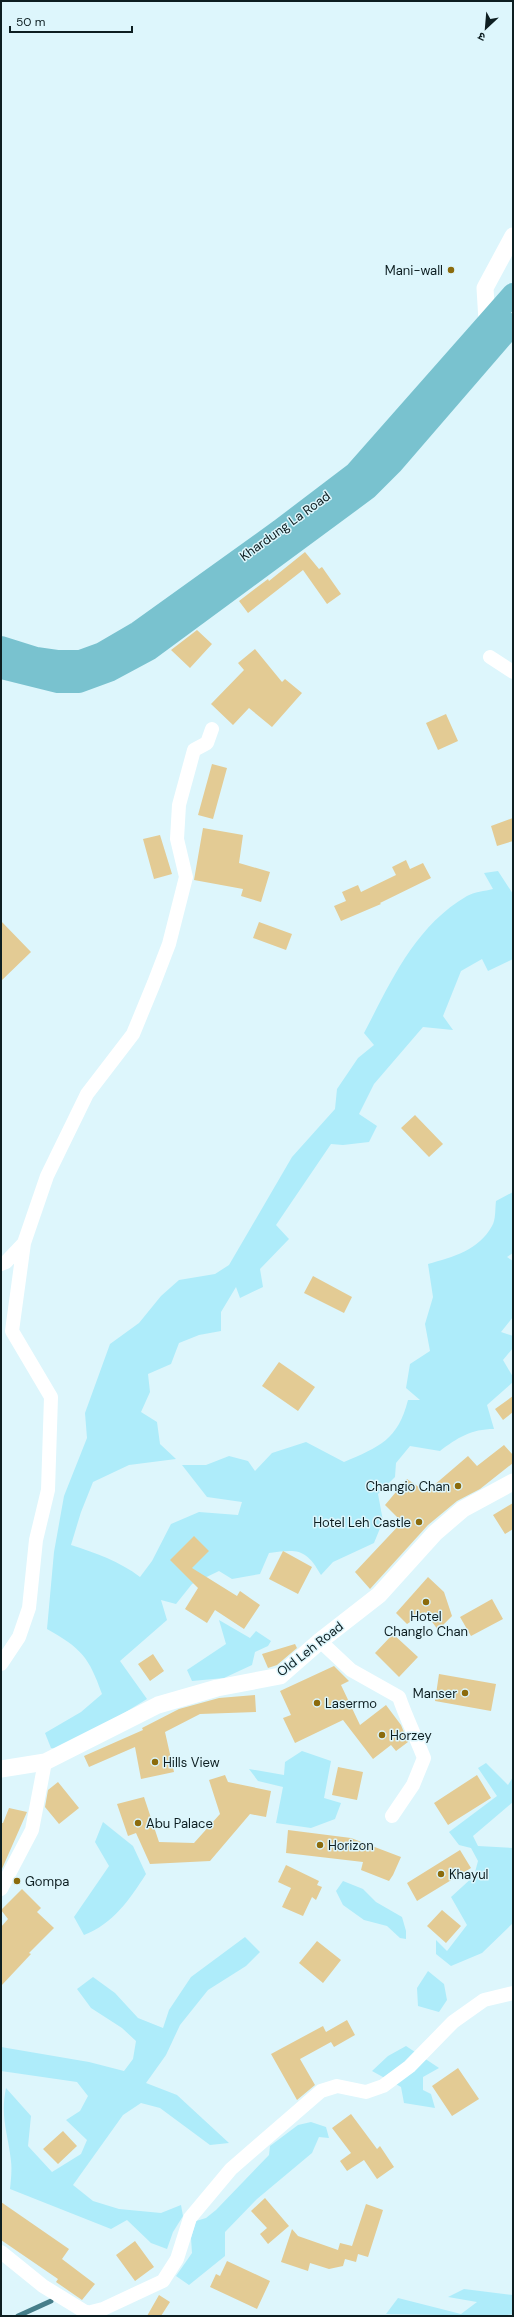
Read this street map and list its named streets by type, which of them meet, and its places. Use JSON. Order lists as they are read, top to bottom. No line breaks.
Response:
{"streets":{"main road":["Khardung La Road"],"street":["Old Leh Road"]},"places":["Mani-wall","Changio Chan","Hotel Leh Castle","Hotel Changlo Chan","Manser","Lasermo","Horzey","Hills View","Abu Palace","Horizon","Khayul","Gompa"],"scale_bar":"50 m","north":"bottom left"}
